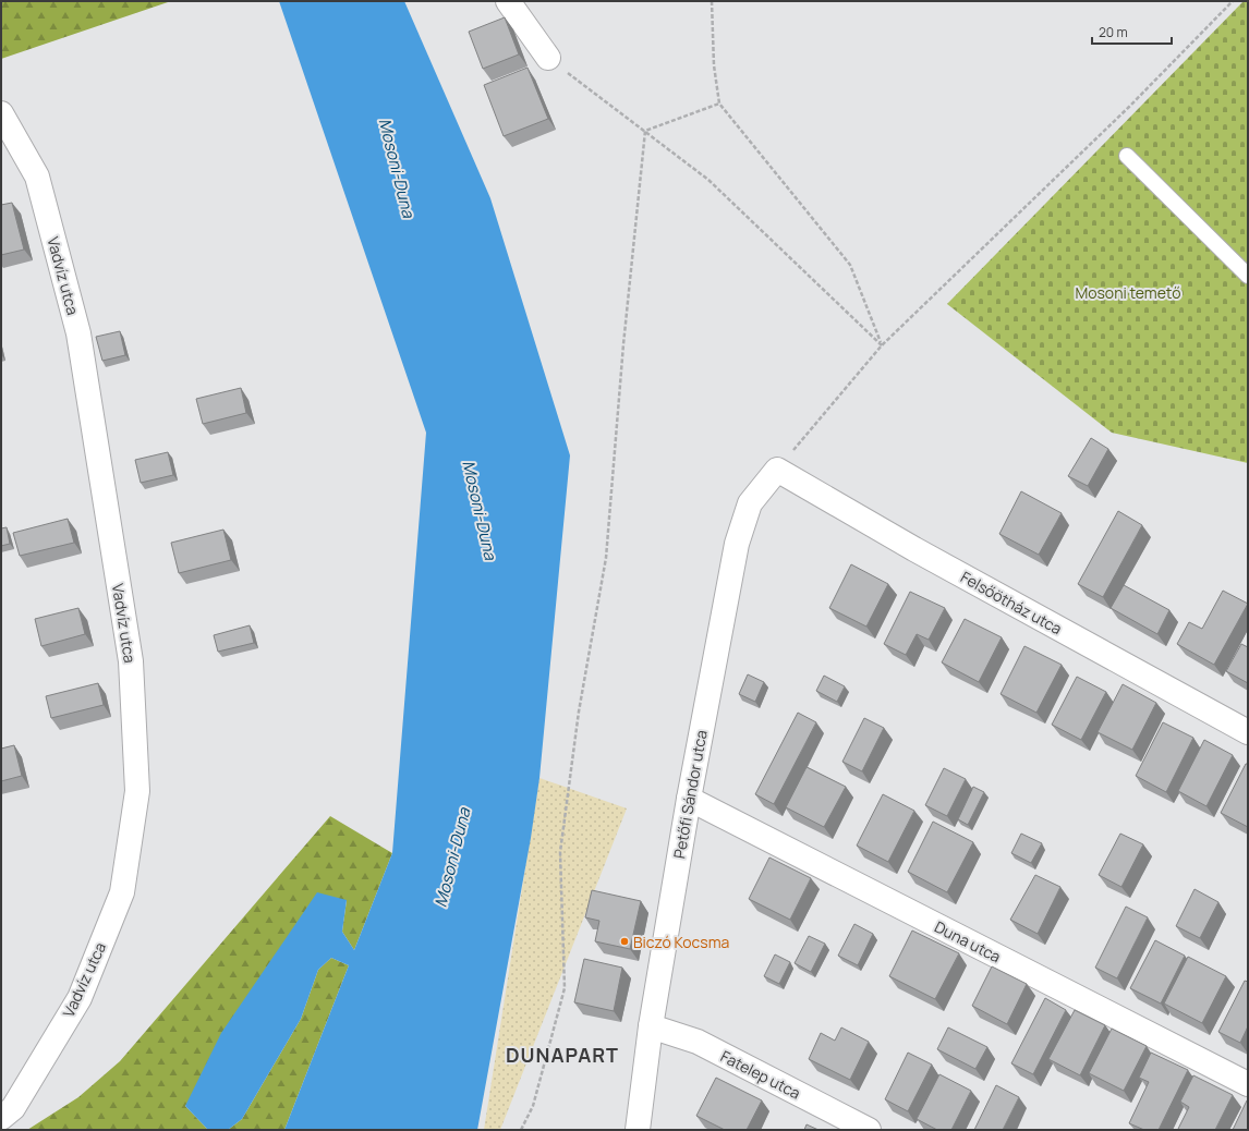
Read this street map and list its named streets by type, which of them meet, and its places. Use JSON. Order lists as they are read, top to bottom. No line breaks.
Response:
{"streets":{"street":["Vadvíz utca","Felsőötház utca","Petőfi Sándor utca","Duna utca","Fatelep utca"]},"crossings":[["Felsőötház utca","Petőfi Sándor utca"],["Petőfi Sándor utca","Duna utca"],["Petőfi Sándor utca","Fatelep utca"]],"districts":["DUNAPART"],"water":["Mosoni-Duna"],"parks":["Mosoni temető"],"places":["Biczó Kocsma"],"scale_bar":"20 m"}
